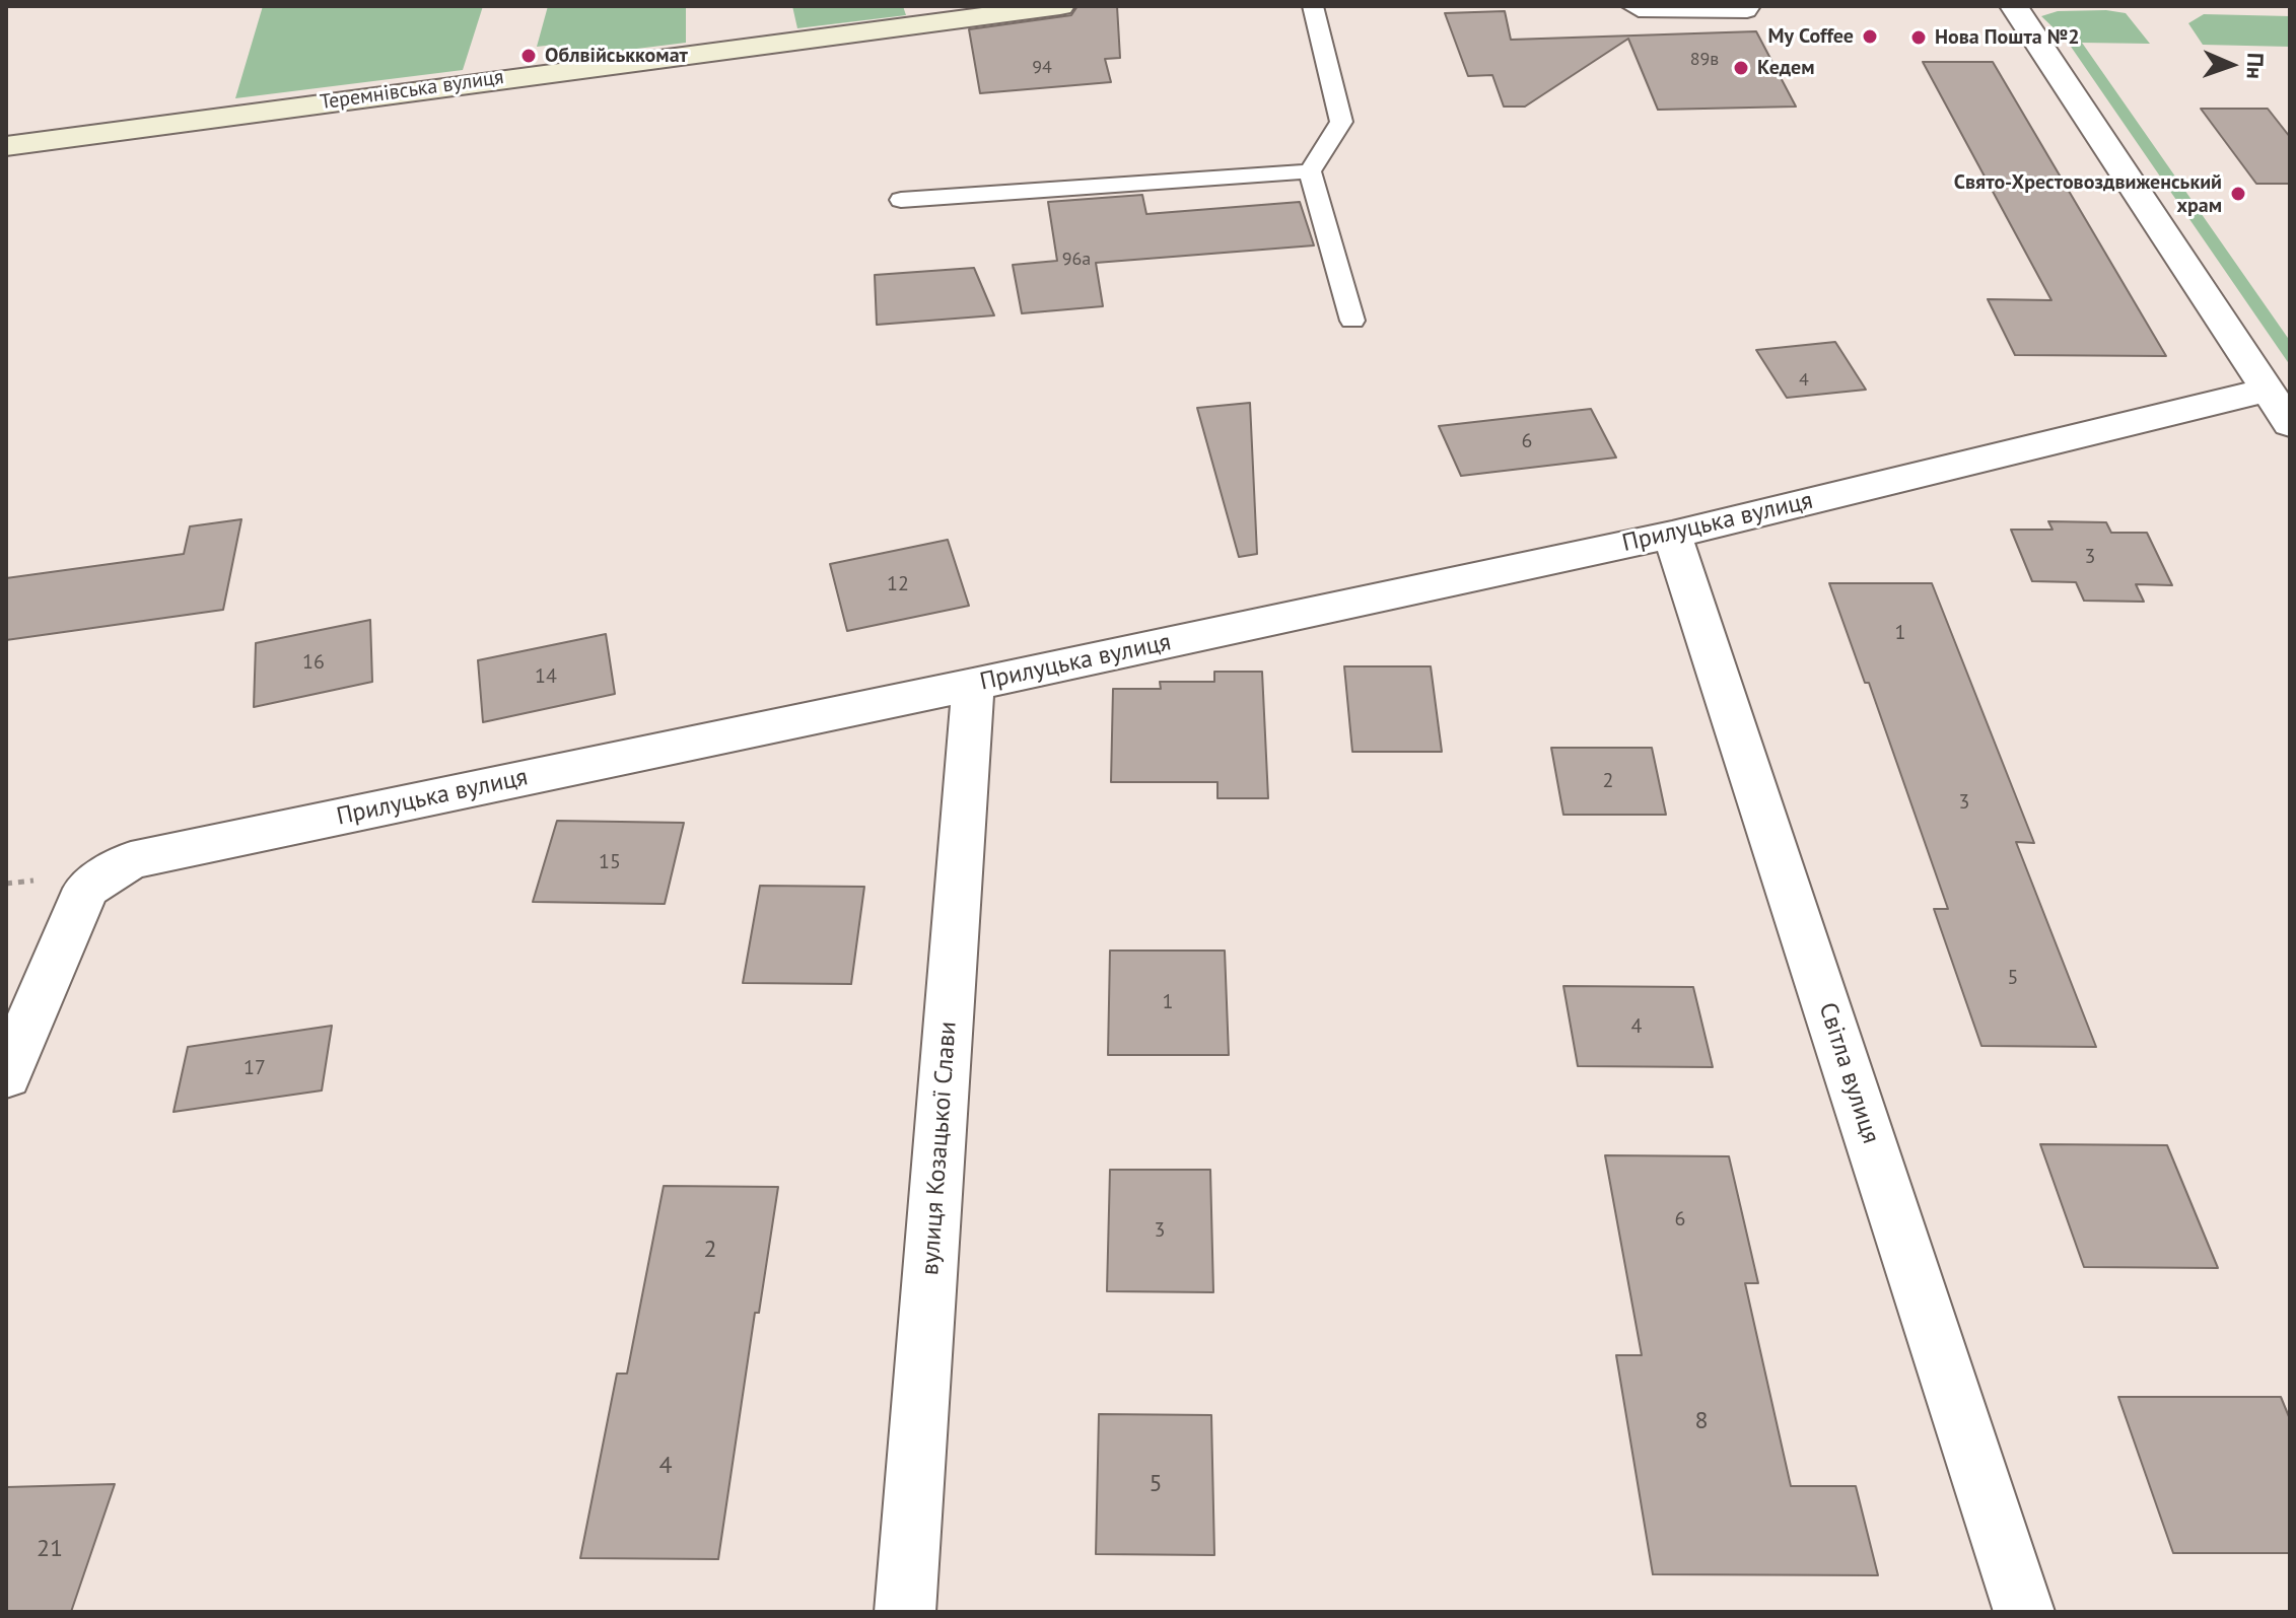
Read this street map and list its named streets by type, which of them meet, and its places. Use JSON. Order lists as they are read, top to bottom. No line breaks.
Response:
{"streets":{"street":["Теремнівська вулиця","Прилуцька вулиця","Світла вулиця","вулиця Козацької Слави"]},"crossings":[["Прилуцька вулиця","Світла вулиця"],["Прилуцька вулиця","вулиця Козацької Слави"]],"places":["My Coffee","Нова Пошта №2","Облвійськкомат","Кедем","Свято-Хрестовоздвиженський храм"],"house_numbers":["89в","94","96а","4","6","3","12","1","16","14","2","3","15","5","1","4","17","6","3","2","8","4","5","21"],"north":"right"}
